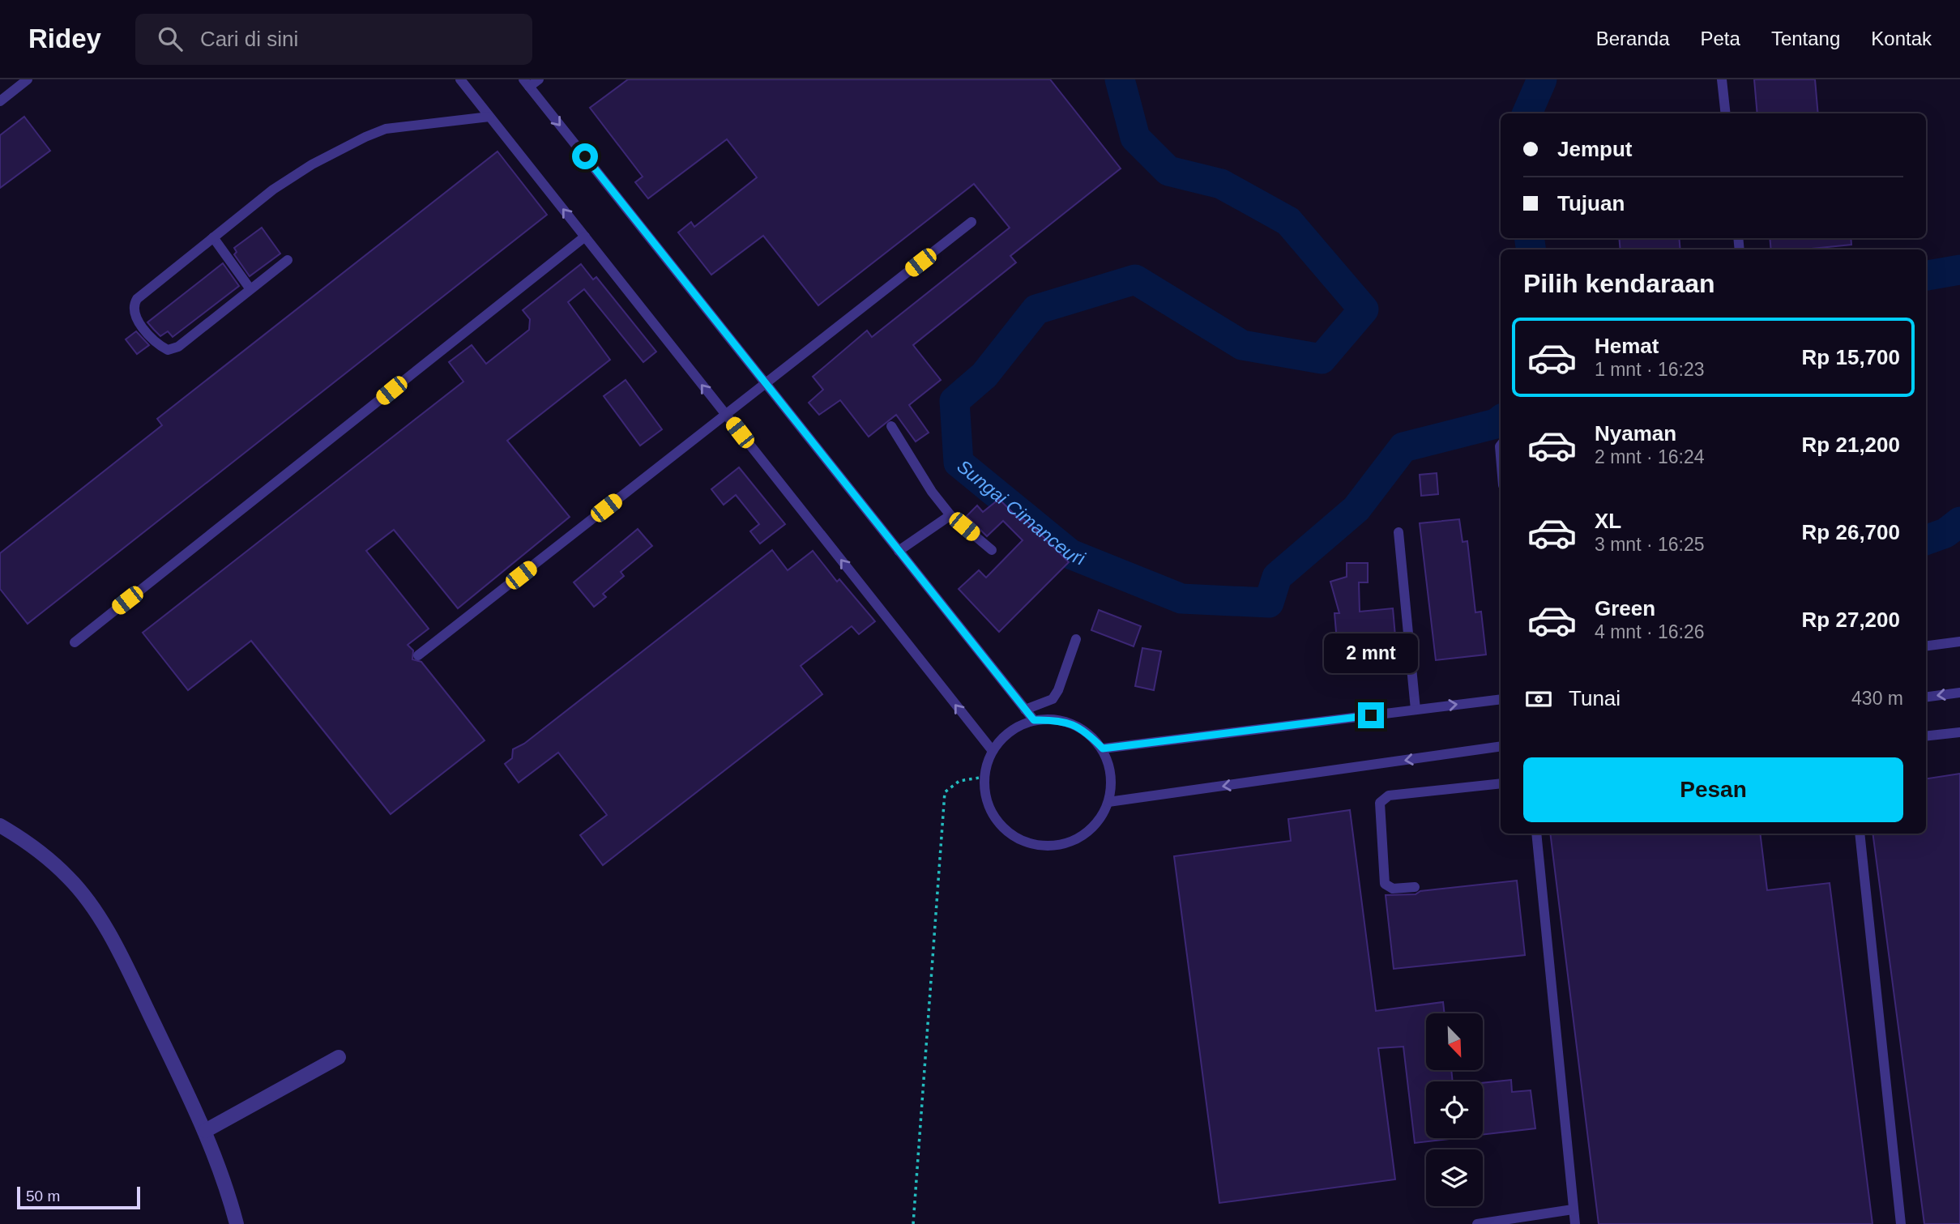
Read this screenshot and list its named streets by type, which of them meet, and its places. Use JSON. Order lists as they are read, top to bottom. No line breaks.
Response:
{"water":["Sungai Cimanceuri"],"scale_bar":"50 m","north":"bottom right","page":{"header":"Ridey","search":"Cari di sini","nav":["Beranda","Peta","Tentang","Kontak"],"banner":["Jemput","Tujuan"],"heading":"Pilih kendaraan","list":[{"name":"Hemat","note":"1 mnt · 16:23","value":"Rp 15,700"},{"name":"Nyaman","note":"2 mnt · 16:24","value":"Rp 21,200"},{"name":"XL","note":"3 mnt · 16:25","value":"Rp 26,700"},{"name":"Green","note":"4 mnt · 16:26","value":"Rp 27,200"}],"bubble":"2 mnt","pay":["Tunai","430 m"],"buttons":"Pesan","scale":"50 m"}}
